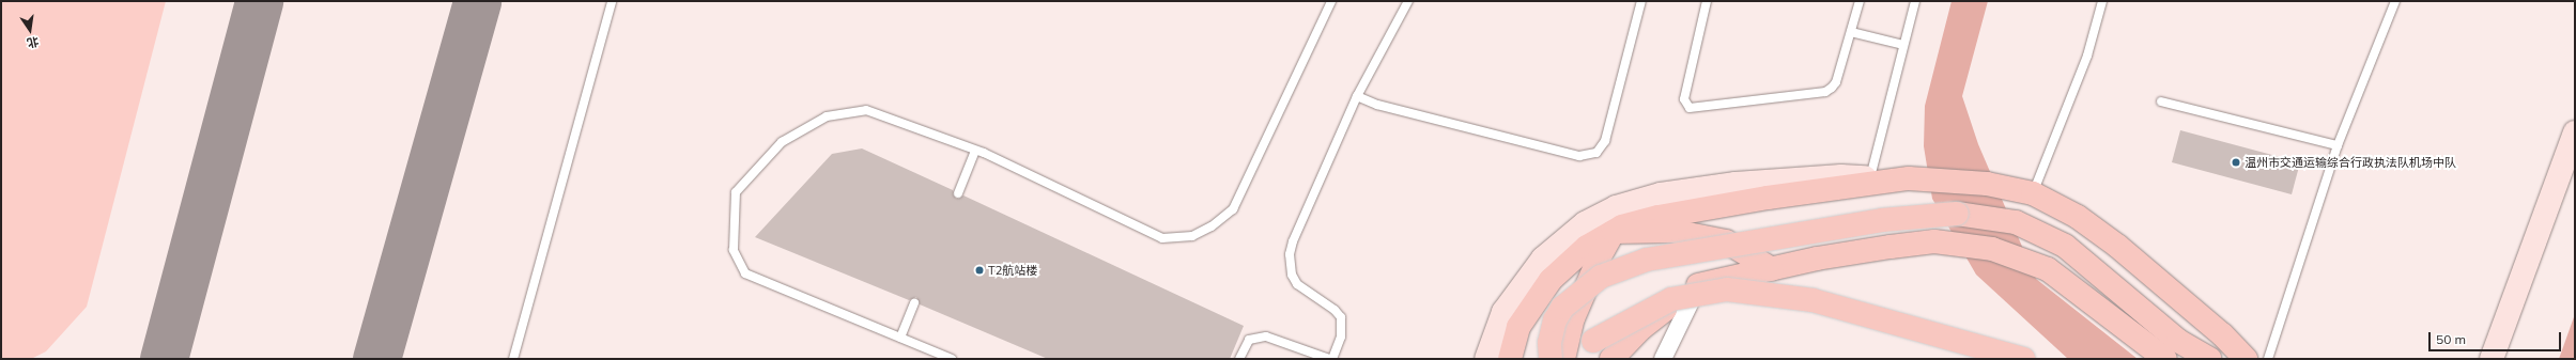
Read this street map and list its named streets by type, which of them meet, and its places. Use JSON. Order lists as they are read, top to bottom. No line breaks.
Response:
{"places":["温州市交通运输综合行政执法队机场中队","T2航站楼"],"scale_bar":"50 m","north":"bottom"}
